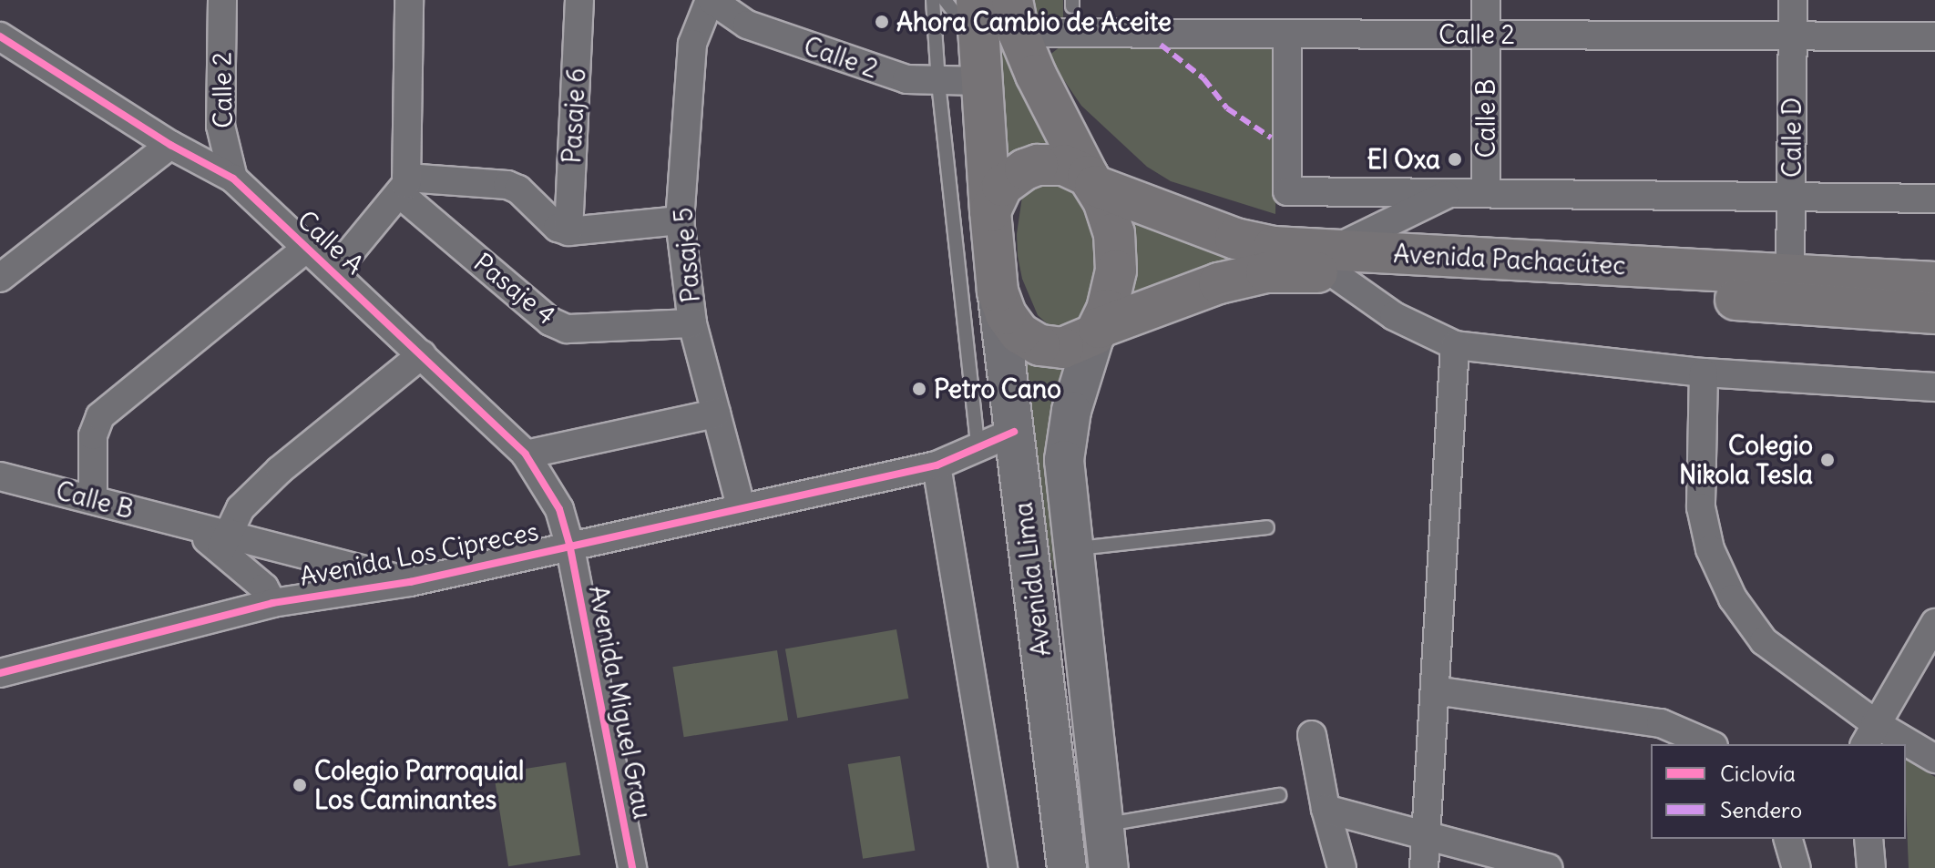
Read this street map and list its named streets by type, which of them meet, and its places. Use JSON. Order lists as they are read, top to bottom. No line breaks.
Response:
{"streets":{"main road":["Avenida Pachacútec","Avenida Lima"],"street":["Calle 2","Pasaje 6","Calle B","Calle D","Calle A","Pasaje 5","Pasaje 4","Avenida Los Cipreces","Avenida Miguel Grau"]},"crossings":[["Calle 2","Calle B"],["Calle 2","Calle D"],["Calle 2","Calle A"],["Calle 2","Pasaje 5"],["Calle B","Avenida Los Cipreces"],["Calle D","Avenida Pachacútec"],["Calle A","Avenida Los Cipreces"],["Calle A","Avenida Miguel Grau"],["Pasaje 5","Pasaje 4"],["Pasaje 5","Avenida Los Cipreces"],["Avenida Pachacútec","Avenida Lima"],["Avenida Los Cipreces","Avenida Lima"],["Avenida Los Cipreces","Avenida Miguel Grau"]],"places":["Ahora Cambio de Aceite","El Oxa","Petro Cano","Colegio Nikola Tesla","Colegio Parroquial Los Caminantes"],"legend":["Ciclovía","Sendero"]}
